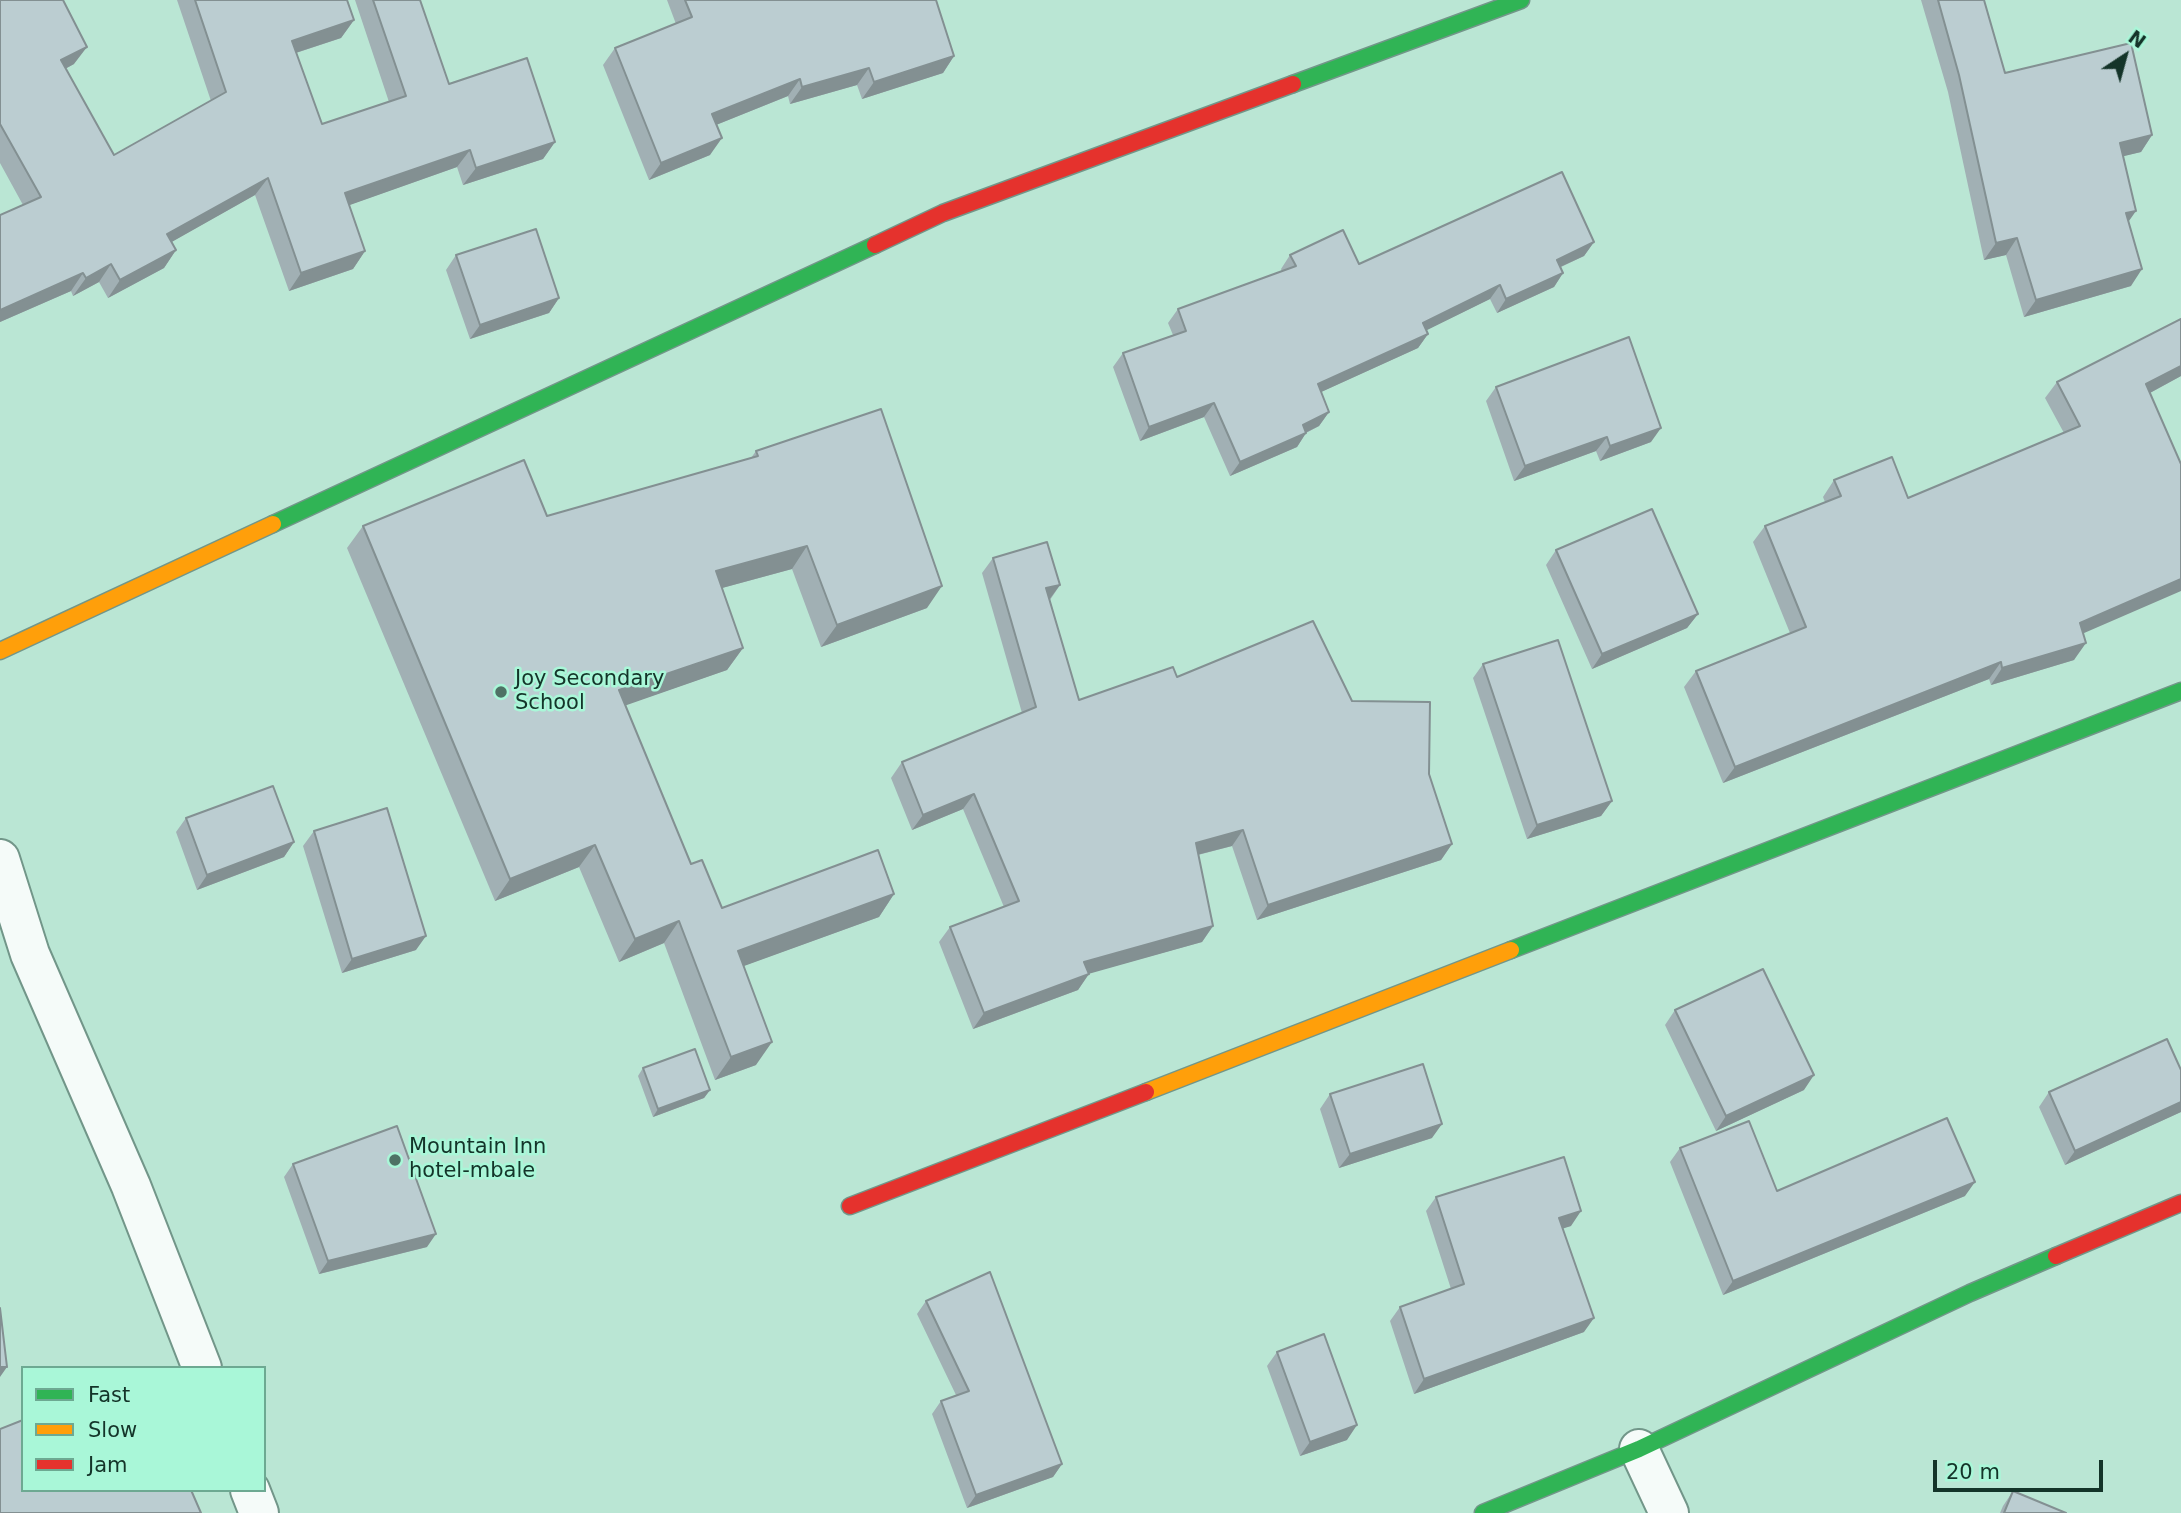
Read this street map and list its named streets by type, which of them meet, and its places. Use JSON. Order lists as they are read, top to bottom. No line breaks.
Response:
{"places":["Joy Secondary School","Mountain Inn hotel-mbale"],"legend":["Fast","Slow","Jam"],"scale_bar":"20 m","north":"top right"}
